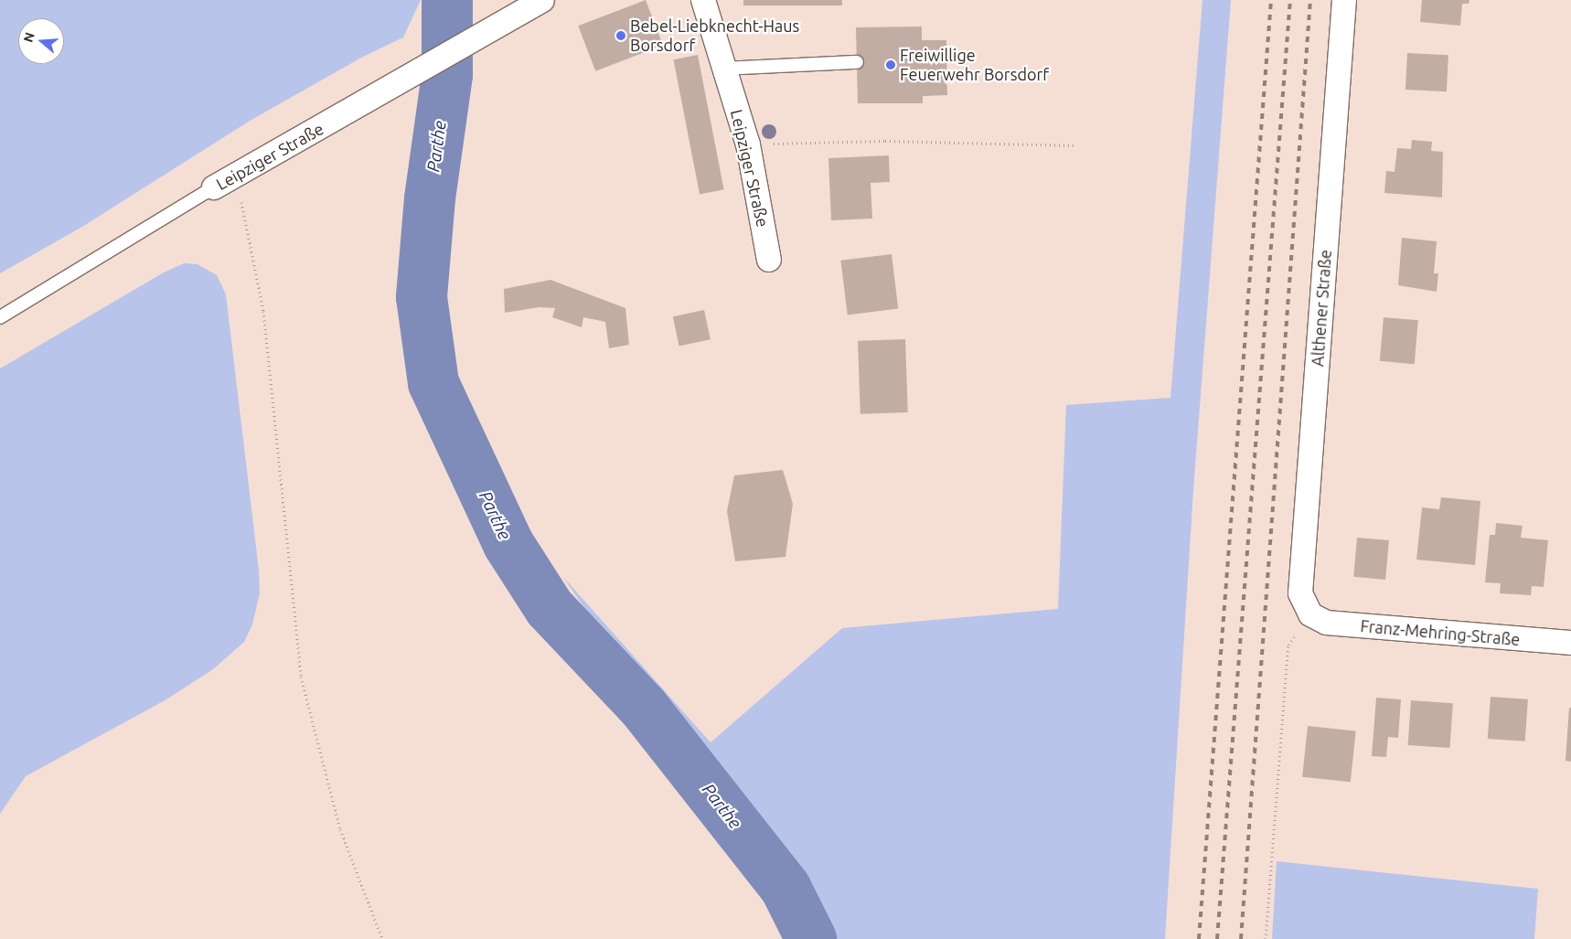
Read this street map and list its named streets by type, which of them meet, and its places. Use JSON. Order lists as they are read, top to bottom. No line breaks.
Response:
{"streets":{"street":["Leipziger Straße","Althener Straße","Franz-Mehring-Straße"]},"crossings":[["Althener Straße","Franz-Mehring-Straße"]],"water":["Parthe"],"places":["Bebel-Liebknecht-Haus Borsdorf","Freiwillige Feuerwehr Borsdorf"],"north":"left"}
